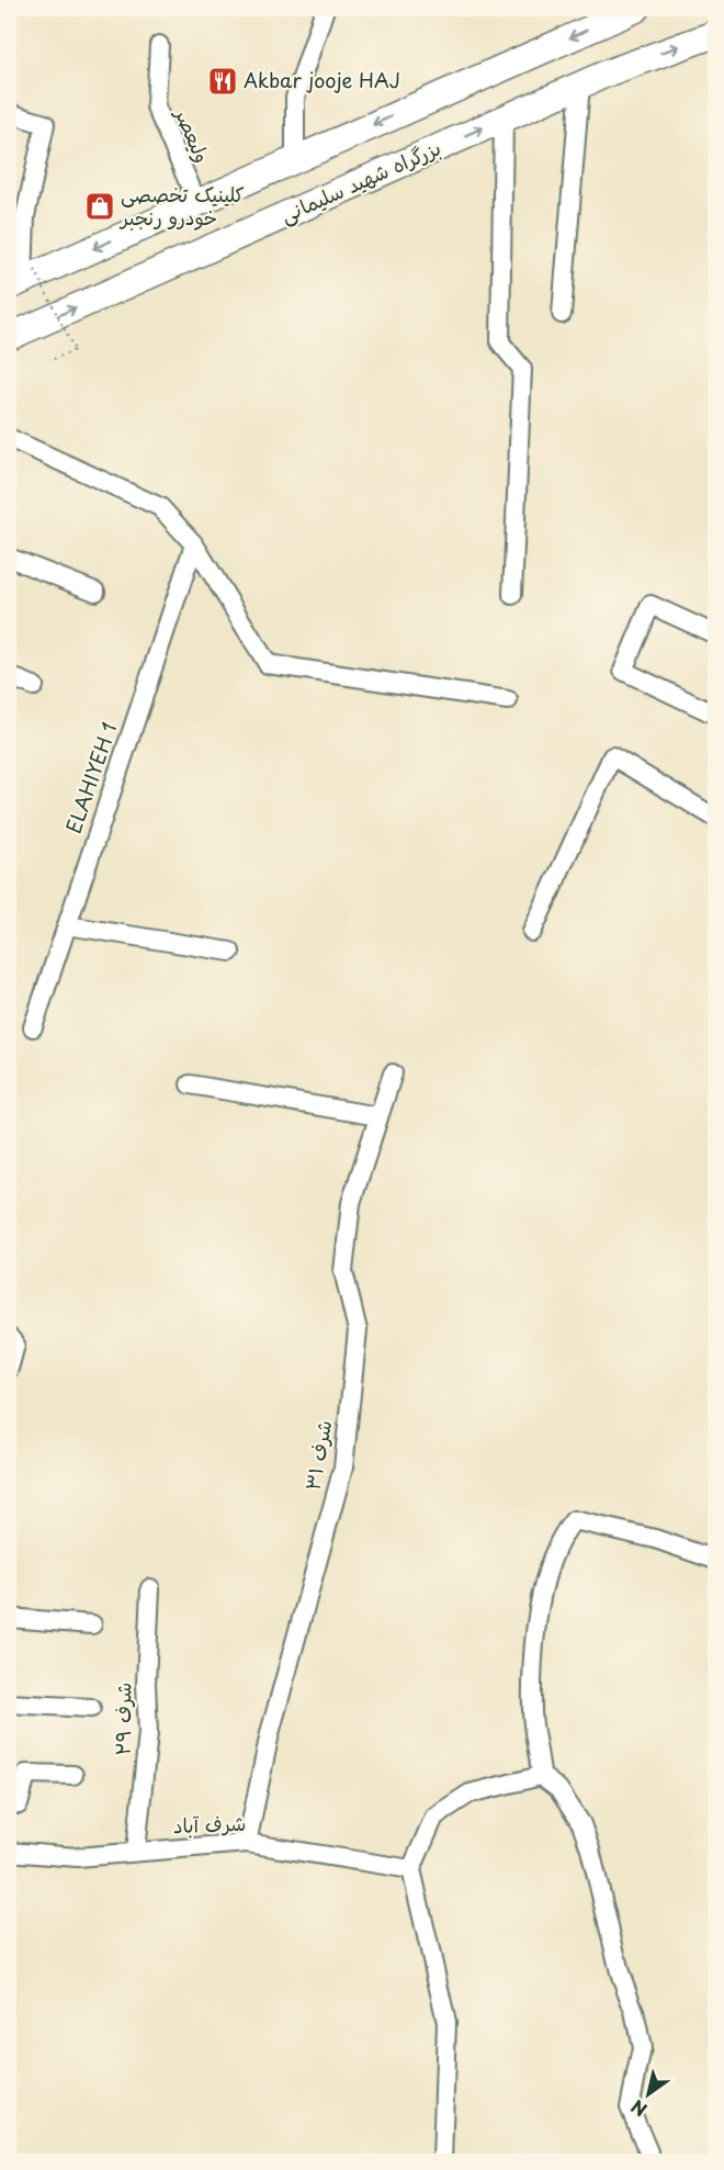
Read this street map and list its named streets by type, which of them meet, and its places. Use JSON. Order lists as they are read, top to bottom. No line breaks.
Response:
{"streets":{"highway":["بزرگراه شهید سلیمانی"],"street":["ولیعصر","ELAHIYEH 1","شرف ۳۱","شرف ۲۹","شرف آباد"]},"crossings":[["شرف ۳۱","شرف آباد"],["شرف ۲۹","شرف آباد"]],"places":{"restaurant":["Akbar jooje HAJ"],"shop":["کلینیک تخصصی خودرو رنجبر"]},"north":"bottom left"}
